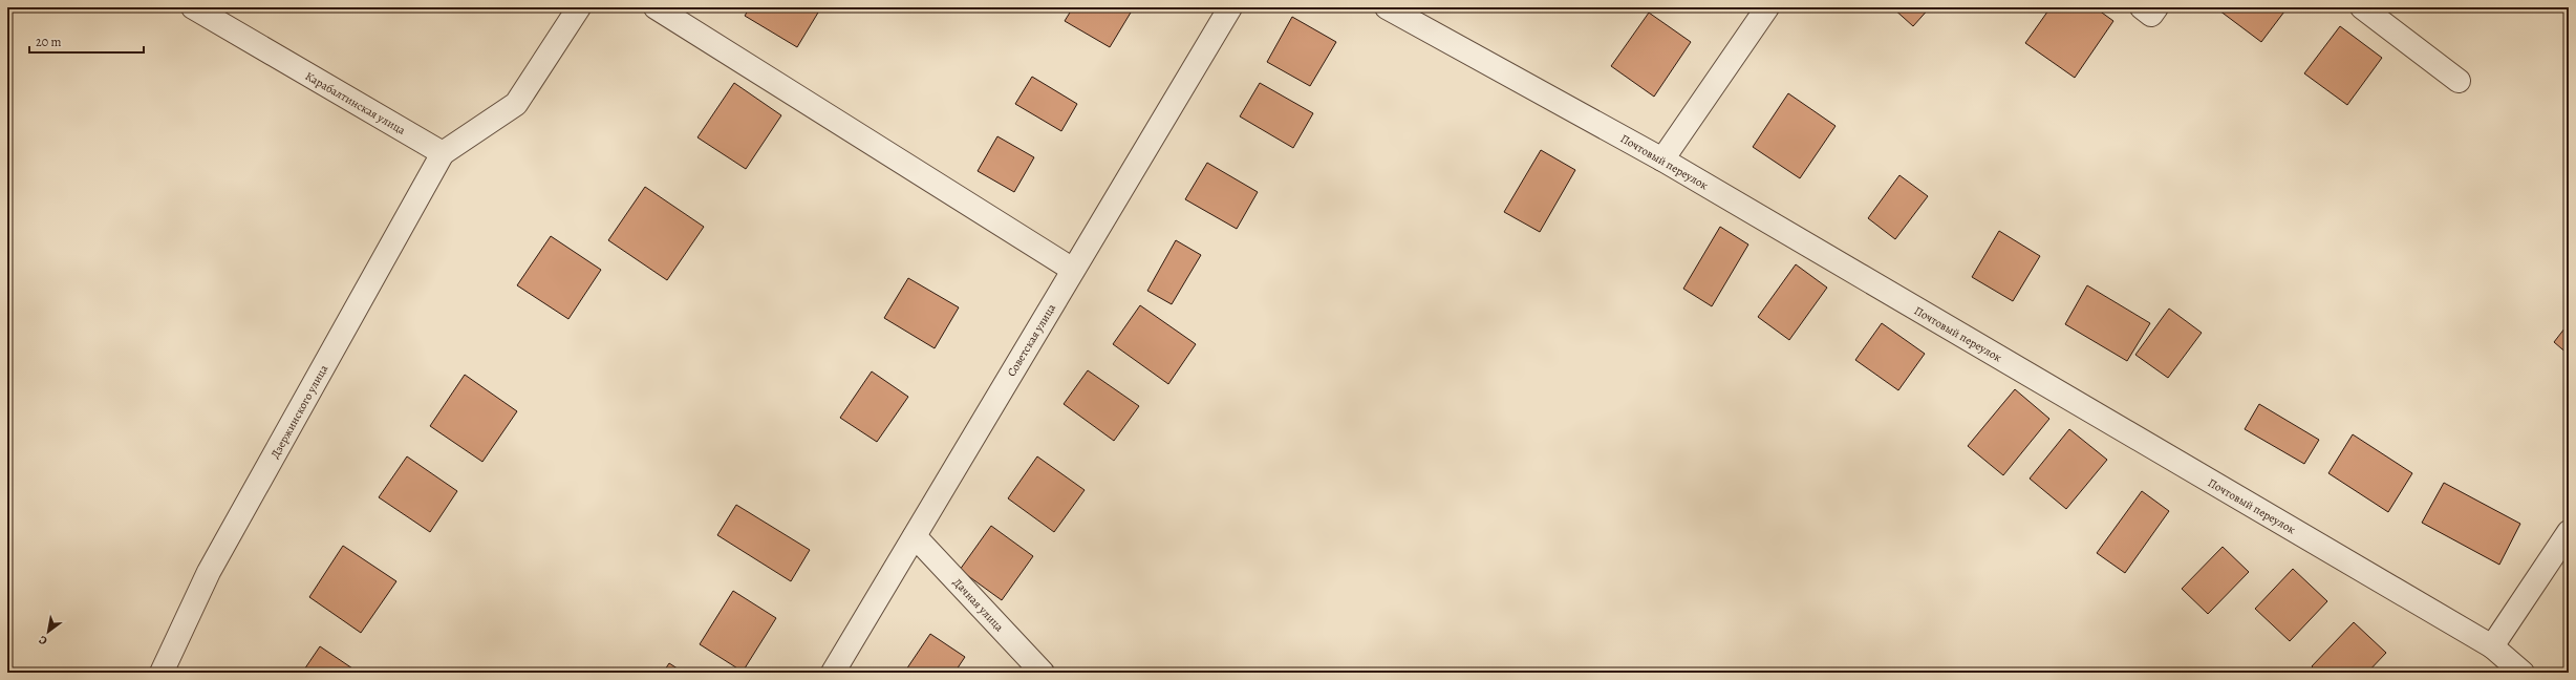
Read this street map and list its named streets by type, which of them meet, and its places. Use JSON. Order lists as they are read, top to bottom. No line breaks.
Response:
{"streets":{"street":["Карабалтинская улица","Почтовый переулок","Советская улица","Дзержинского улица","Дачная улица"]},"crossings":[["Карабалтинская улица","Дзержинского улица"],["Советская улица","Дачная улица"]],"scale_bar":"20 m","north":"bottom left"}
